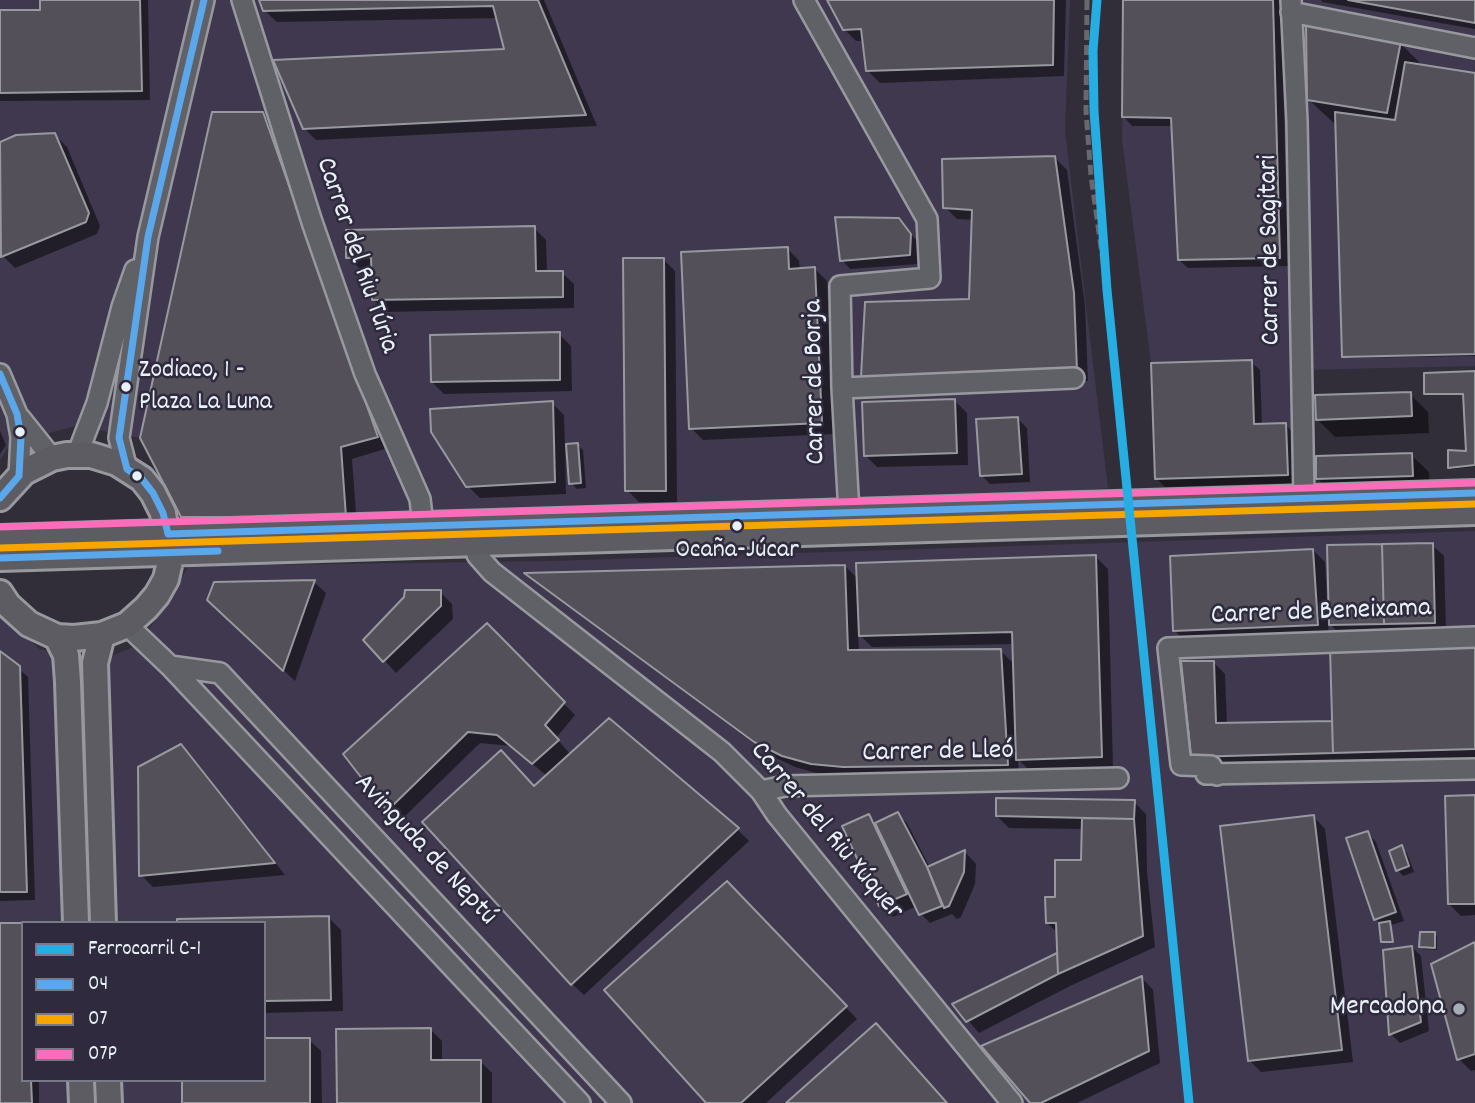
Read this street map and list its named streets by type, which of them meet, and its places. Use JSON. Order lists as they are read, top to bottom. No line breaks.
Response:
{"streets":{"street":["Carrer de Sagitari","Carrer del Riu Túria","Carrer de Borja","Carrer de Beneixama","Carrer de Lleó","Carrer del Riu Xúquer","Avinguda de Neptú"]},"crossings":[["Carrer de Lleó","Carrer del Riu Xúquer"]],"places":["Zodiaco, 1 - Plaza La Luna","Ocaña-Júcar","Mercadona"],"lines":["rail line C-1","transit line 04","transit line 07P","transit line 07"],"legend":["Ferrocarril C-1","04","07","07P"]}
